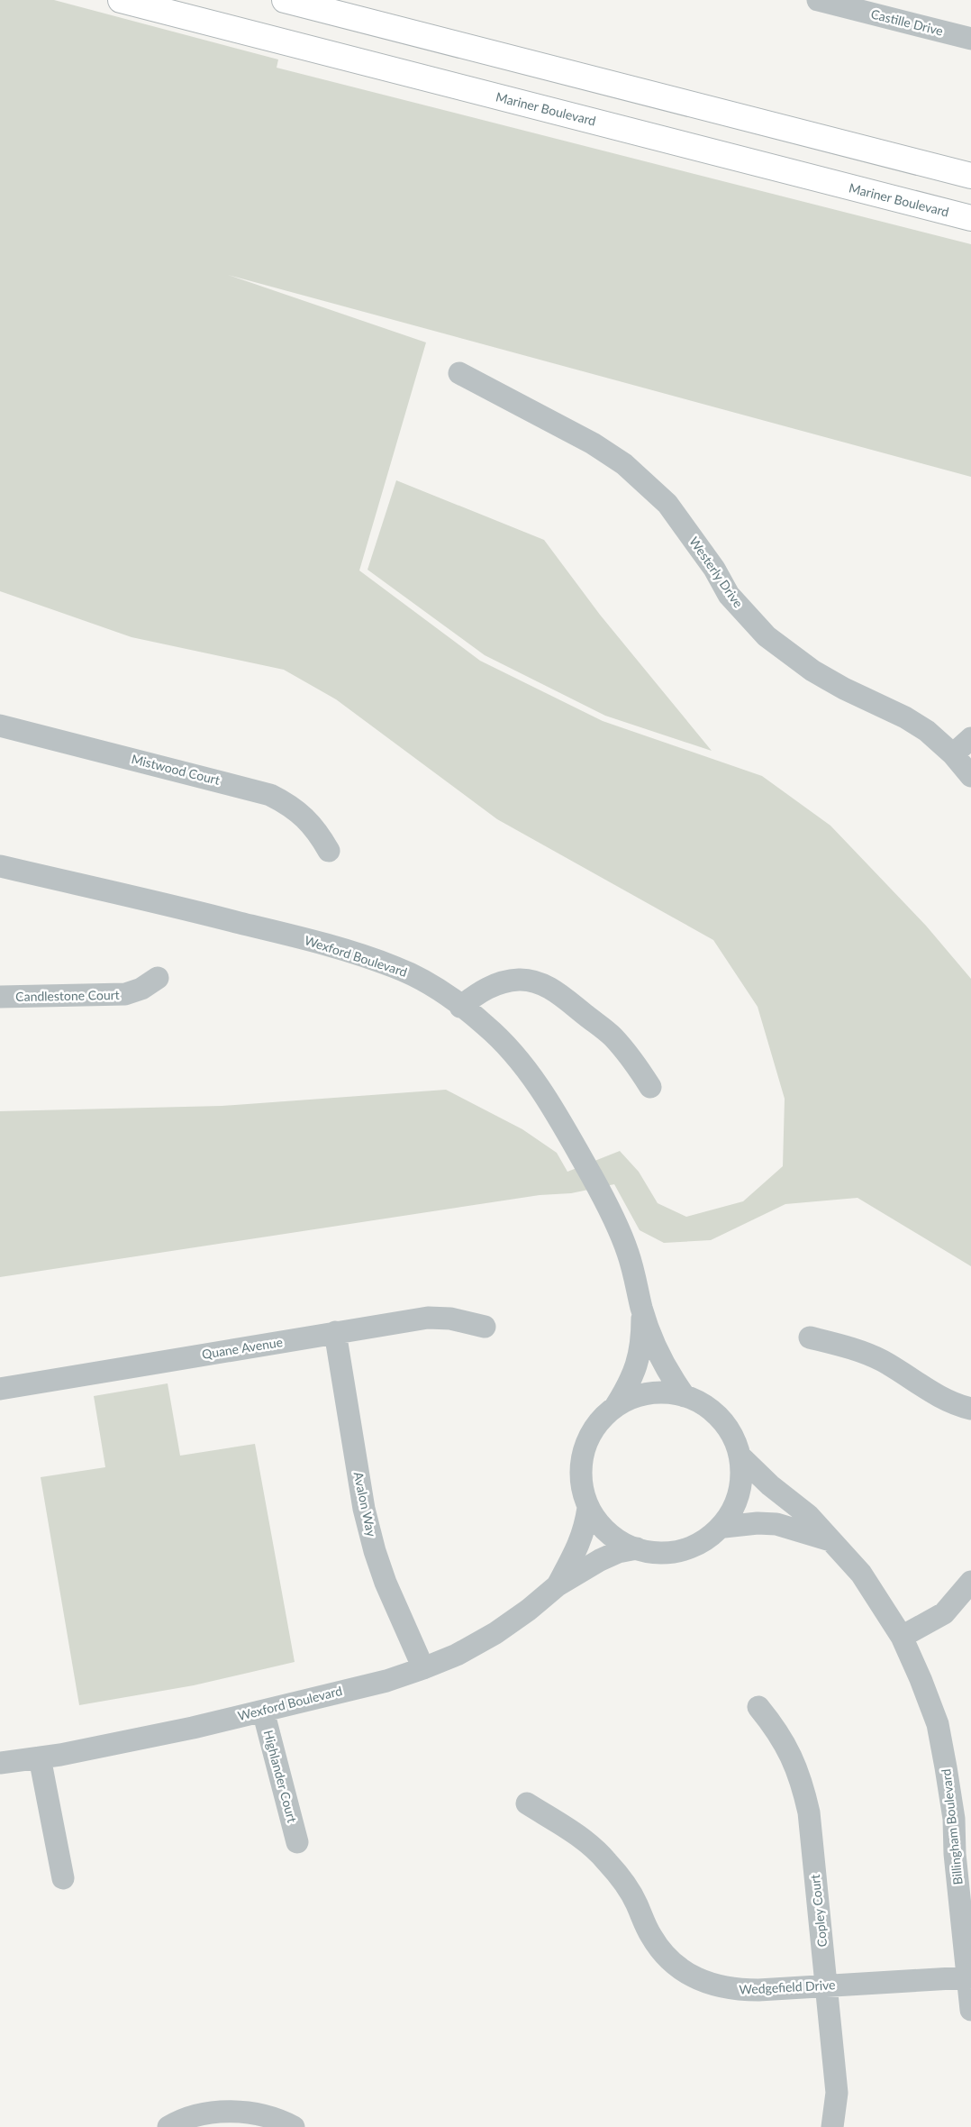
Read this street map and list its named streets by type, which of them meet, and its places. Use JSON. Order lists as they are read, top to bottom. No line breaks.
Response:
{"streets":{"main road":["Mariner Boulevard"],"street":["Castille Drive","Westerly Drive","Mistwood Court","Wexford Boulevard","Candlestone Court","Quane Avenue","Avalon Way","Highlander Court","Billingham Boulevard","Copley Court","Wedgefield Drive"]},"crossings":[["Wexford Boulevard","Avalon Way"],["Wexford Boulevard","Highlander Court"],["Wexford Boulevard","Billingham Boulevard"],["Quane Avenue","Avalon Way"],["Billingham Boulevard","Wedgefield Drive"],["Copley Court","Wedgefield Drive"]]}
